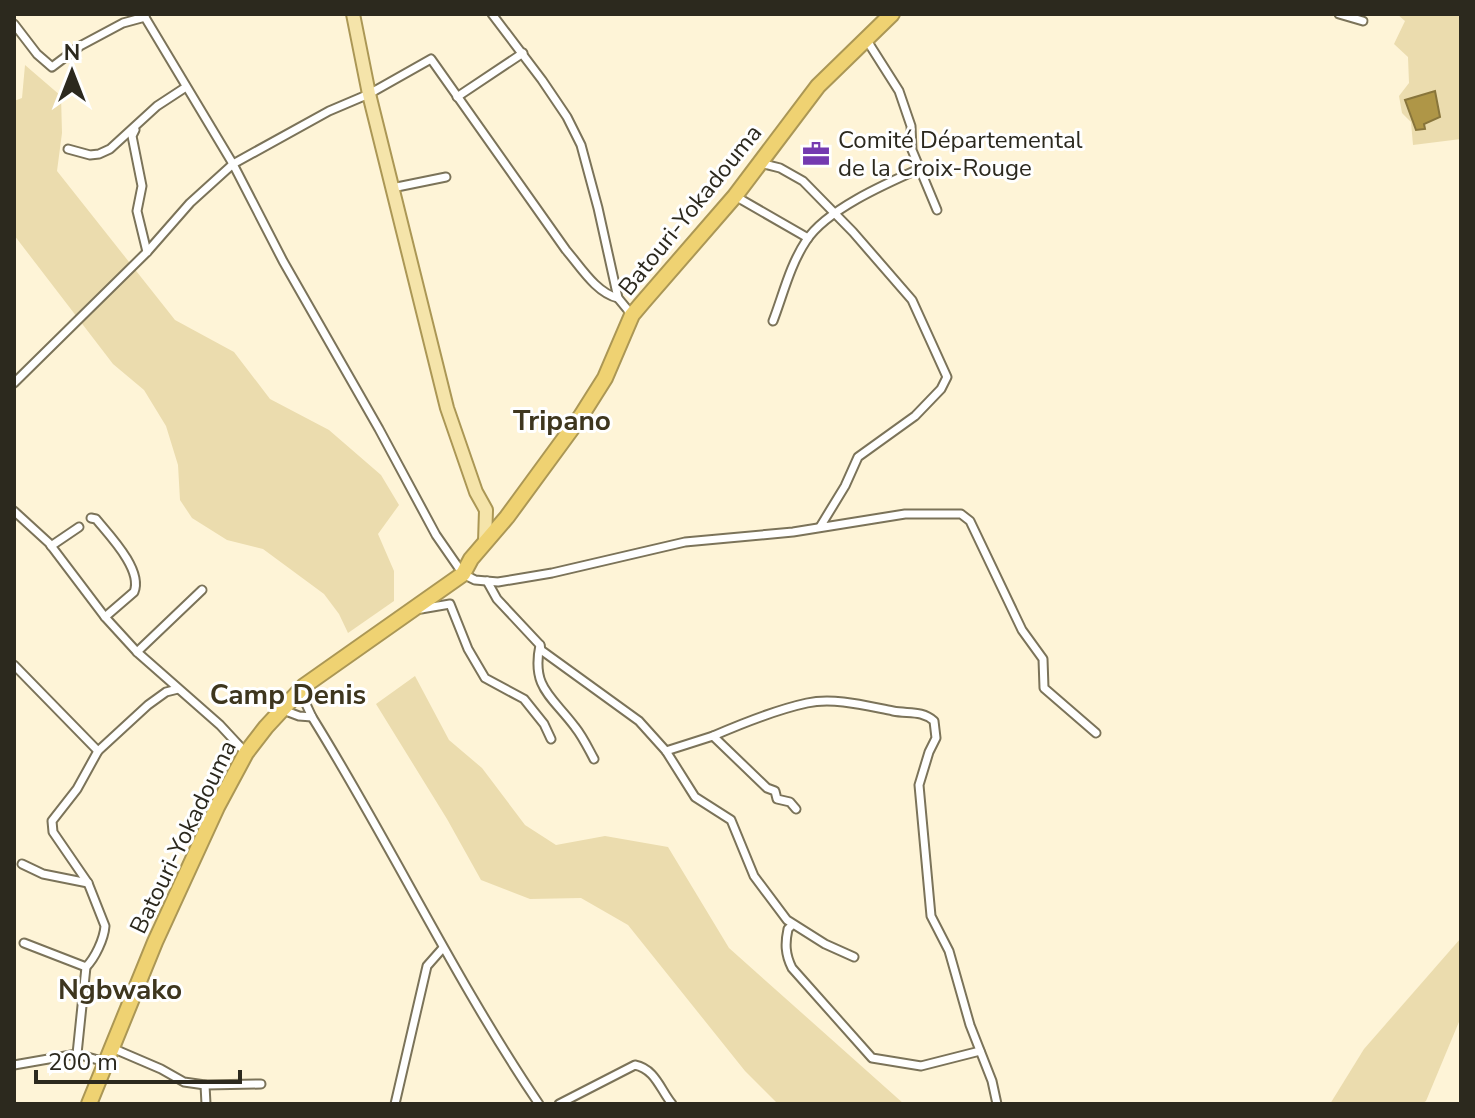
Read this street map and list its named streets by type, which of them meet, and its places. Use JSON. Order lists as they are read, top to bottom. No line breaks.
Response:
{"streets":{"highway":["Batouri-Yokadouma"]},"districts":["Tripano","Camp Denis","Ngbwako"],"places":{"office":["Comité Départemental de la Croix-Rouge"]},"scale_bar":"200 m","north":"top"}
